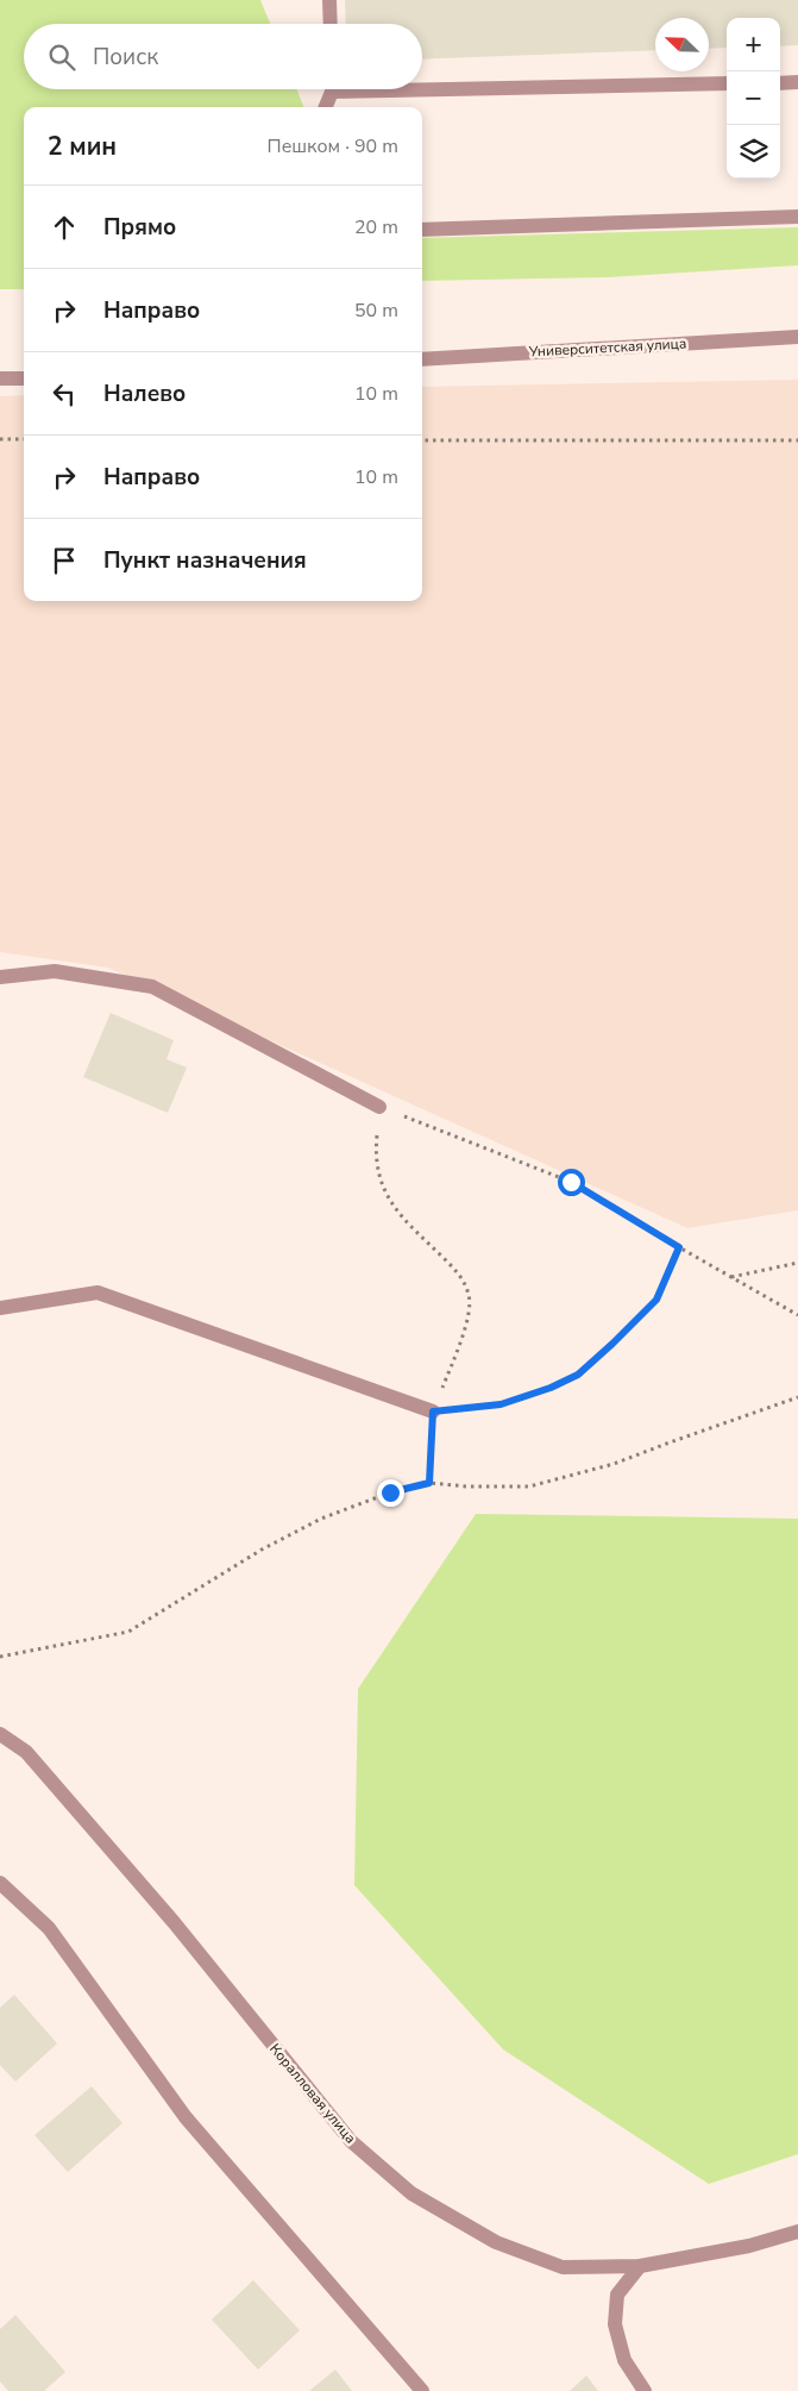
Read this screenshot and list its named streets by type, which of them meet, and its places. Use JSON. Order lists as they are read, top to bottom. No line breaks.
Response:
{"streets":{"street":["Университетская улица","Коралловая улица"]},"north":"top left","page":{"map_buttons":["+","−"],"search":"Поиск","heading":["2 мин","Пешком · 90 m"],"list":[["Прямо","20 m"],["Направо","50 m"],["Налево","10 m"],["Направо","10 m"],"Пункт назначения"]}}
